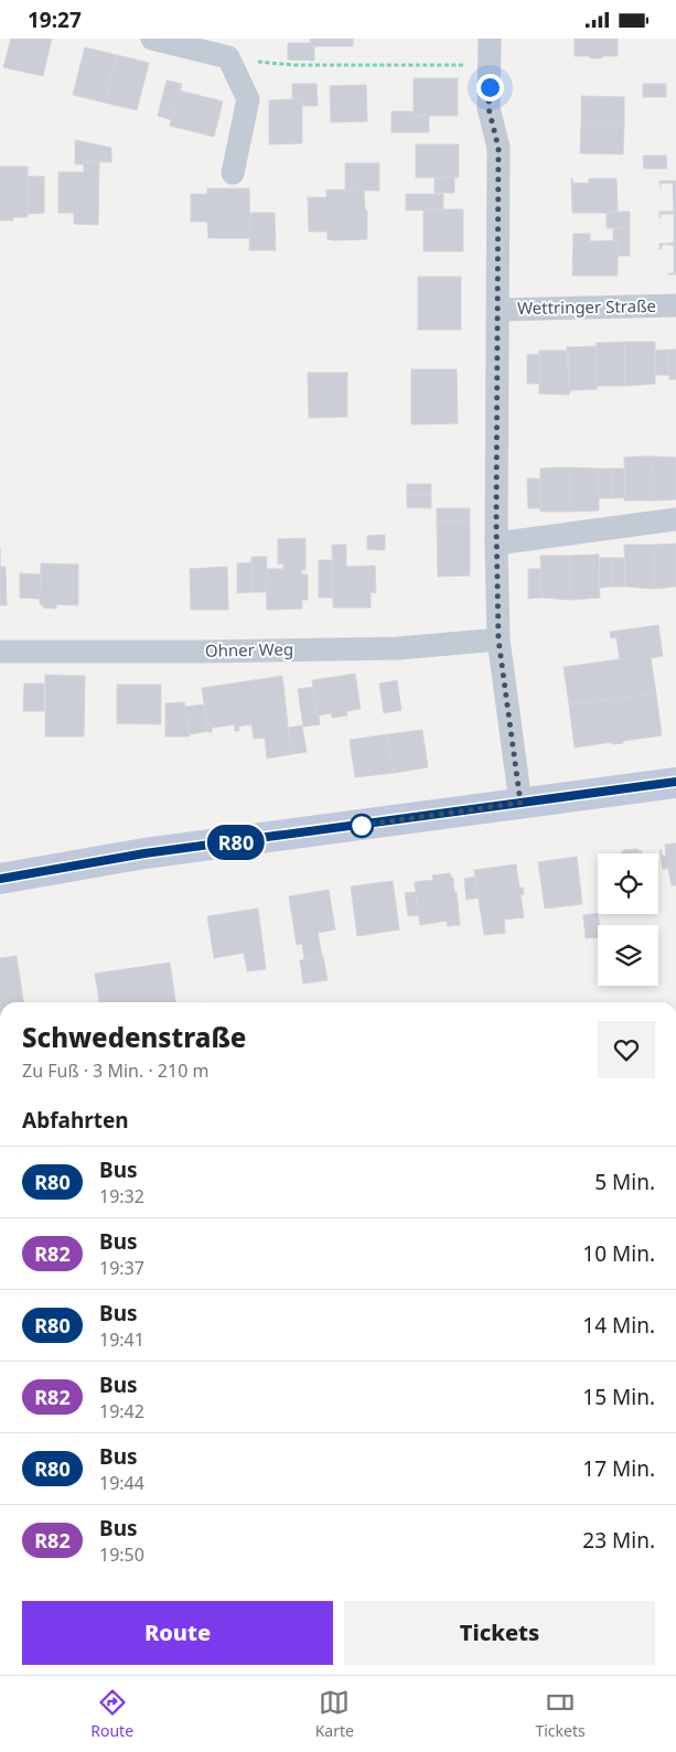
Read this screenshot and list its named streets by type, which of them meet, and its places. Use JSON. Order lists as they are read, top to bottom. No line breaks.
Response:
{"streets":{"street":["Wettringer Straße","Ohner Weg"]},"lines":["bus line R80"],"page":{"status":"19:27","on_map":"R80","heading":[["Schwedenstraße","Zu Fuß · 3 Min. · 210 m"],"Abfahrten"],"list":[{"mark":"R80","name":"Bus","note":"19:32","value":"5 Min."},{"mark":"R82","name":"Bus","note":"19:37","value":"10 Min."},{"mark":"R80","name":"Bus","note":"19:41","value":"14 Min."},{"mark":"R82","name":"Bus","note":"19:42","value":"15 Min."},{"mark":"R80","name":"Bus","note":"19:44","value":"17 Min."},{"mark":"R82","name":"Bus","note":"19:50","value":"23 Min."}],"buttons":["Route","Tickets"],"tabs":["Route","Karte","Tickets"]}}
